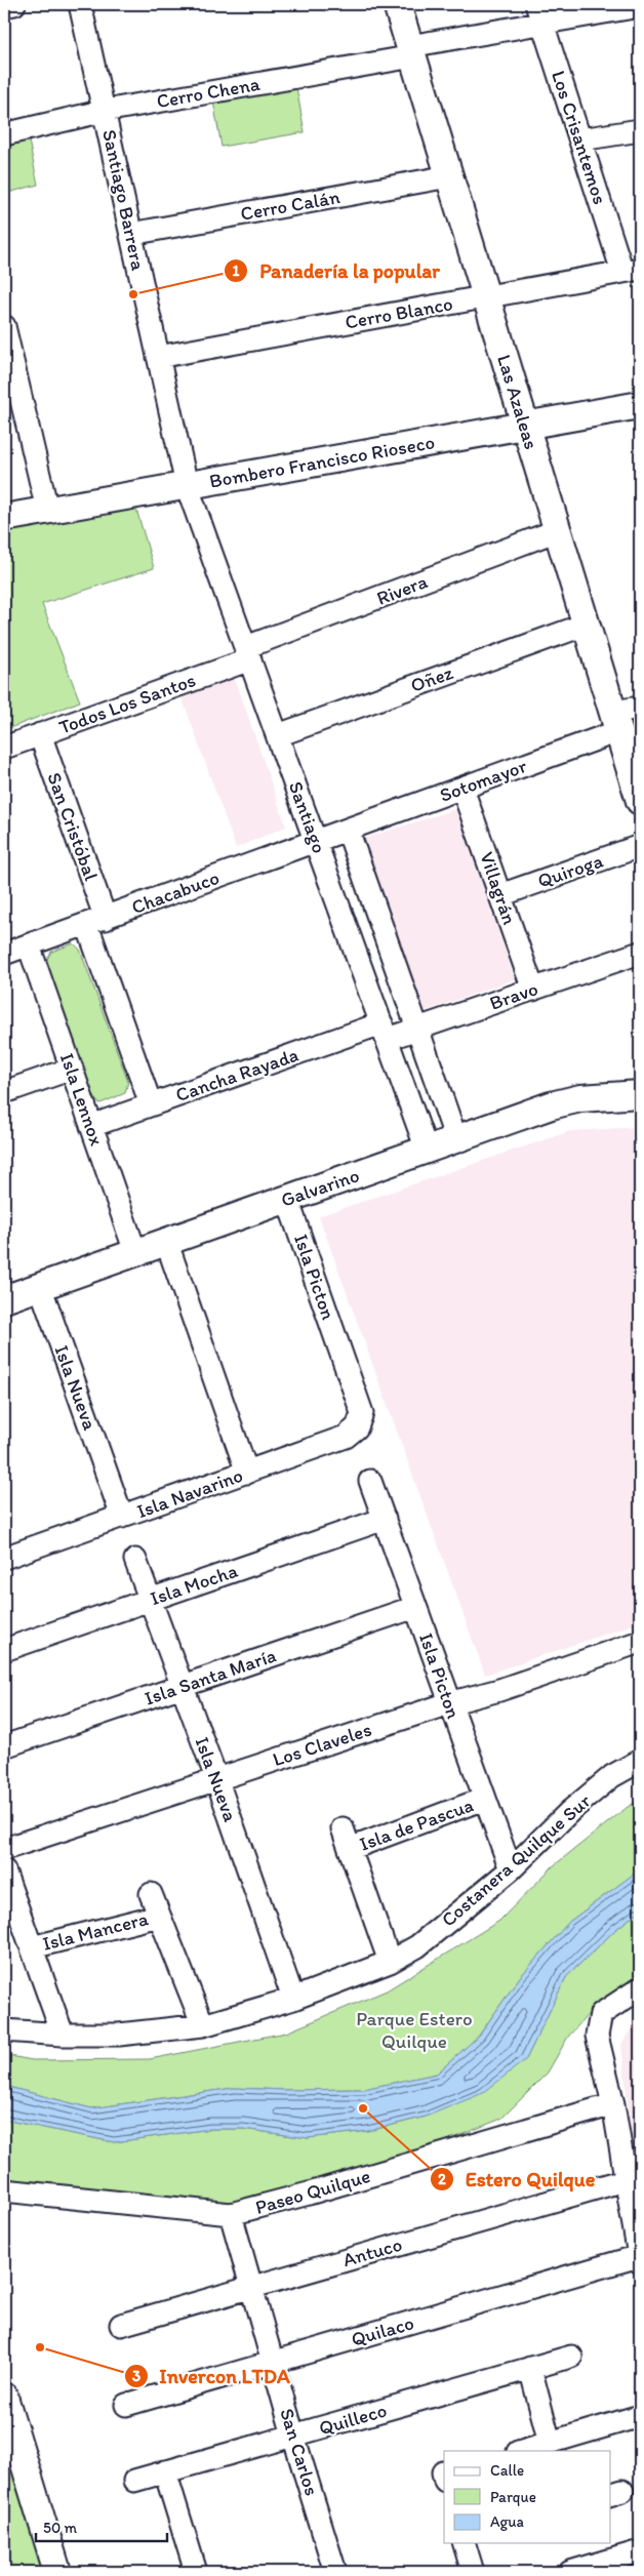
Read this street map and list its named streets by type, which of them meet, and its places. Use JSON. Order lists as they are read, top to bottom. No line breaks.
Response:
{"streets":{"main road":["Las Azaleas","Bombero Francisco Rioseco","Galvarino"],"street":["Cerro Chena","Los Crisantemos","Santiago Barrera","Cerro Calán","Cerro Blanco","Rivera","Oñez","Todos Los Santos","Sotomayor","Santiago","San Cristóbal","Quiroga","Villagrán","Chacabuco","Bravo","Cancha Rayada","Isla Lennox","Isla Picton","Isla Nueva","Isla Navarino","Isla Mocha","Isla Santa María","Los Claveles","Isla de Pascua","Costanera Quilque Sur","Isla Mancera","Paseo Quilque","Antuco","Quilaco","Quilleco","San Carlos"]},"crossings":[["Cerro Chena","Los Crisantemos"],["Cerro Chena","Santiago Barrera"],["Cerro Chena","Las Azaleas"],["Los Crisantemos","Cerro Blanco"],["Santiago Barrera","Cerro Calán"],["Santiago Barrera","Cerro Blanco"],["Santiago Barrera","Bombero Francisco Rioseco"],["Santiago Barrera","Santiago"],["Cerro Calán","Las Azaleas"],["Cerro Blanco","Las Azaleas"],["Las Azaleas","Bombero Francisco Rioseco"],["Las Azaleas","Rivera"],["Las Azaleas","Oñez"],["Las Azaleas","Sotomayor"],["Bombero Francisco Rioseco","Santiago"],["Rivera","Todos Los Santos"],["Rivera","Santiago"],["Oñez","Santiago"],["Todos Los Santos","Santiago"],["Todos Los Santos","San Cristóbal"],["Sotomayor","Santiago"],["Sotomayor","Villagrán"],["Sotomayor","Chacabuco"],["Santiago","Chacabuco"],["Santiago","Bravo"],["Santiago","Cancha Rayada"],["Santiago","Galvarino"],["San Cristóbal","Chacabuco"],["San Cristóbal","Cancha Rayada"],["Quiroga","Villagrán"],["Villagrán","Bravo"],["Chacabuco","Isla Lennox"],["Bravo","Cancha Rayada"],["Cancha Rayada","Isla Lennox"],["Isla Lennox","Galvarino"],["Galvarino","Isla Picton"],["Galvarino","Isla Nueva"],["Isla Picton","Isla Navarino"],["Isla Picton","Isla Mocha"],["Isla Picton","Isla Santa María"],["Isla Picton","Los Claveles"],["Isla Picton","Isla de Pascua"],["Isla Picton","Costanera Quilque Sur"],["Isla Nueva","Isla Navarino"],["Isla Nueva","Isla Mocha"],["Isla Nueva","Isla Santa María"],["Isla Nueva","Los Claveles"],["Isla Nueva","Costanera Quilque Sur"],["Isla de Pascua","Costanera Quilque Sur"],["Costanera Quilque Sur","Isla Mancera"],["Paseo Quilque","San Carlos"],["Antuco","San Carlos"],["Quilaco","San Carlos"],["Quilleco","San Carlos"]],"parks":["Parque Estero Quilque"],"places":["Panadería la popular","Estero Quilque","Invercon LTDA"],"legend":["Calle","Parque","Agua"],"scale_bar":"50 m"}
